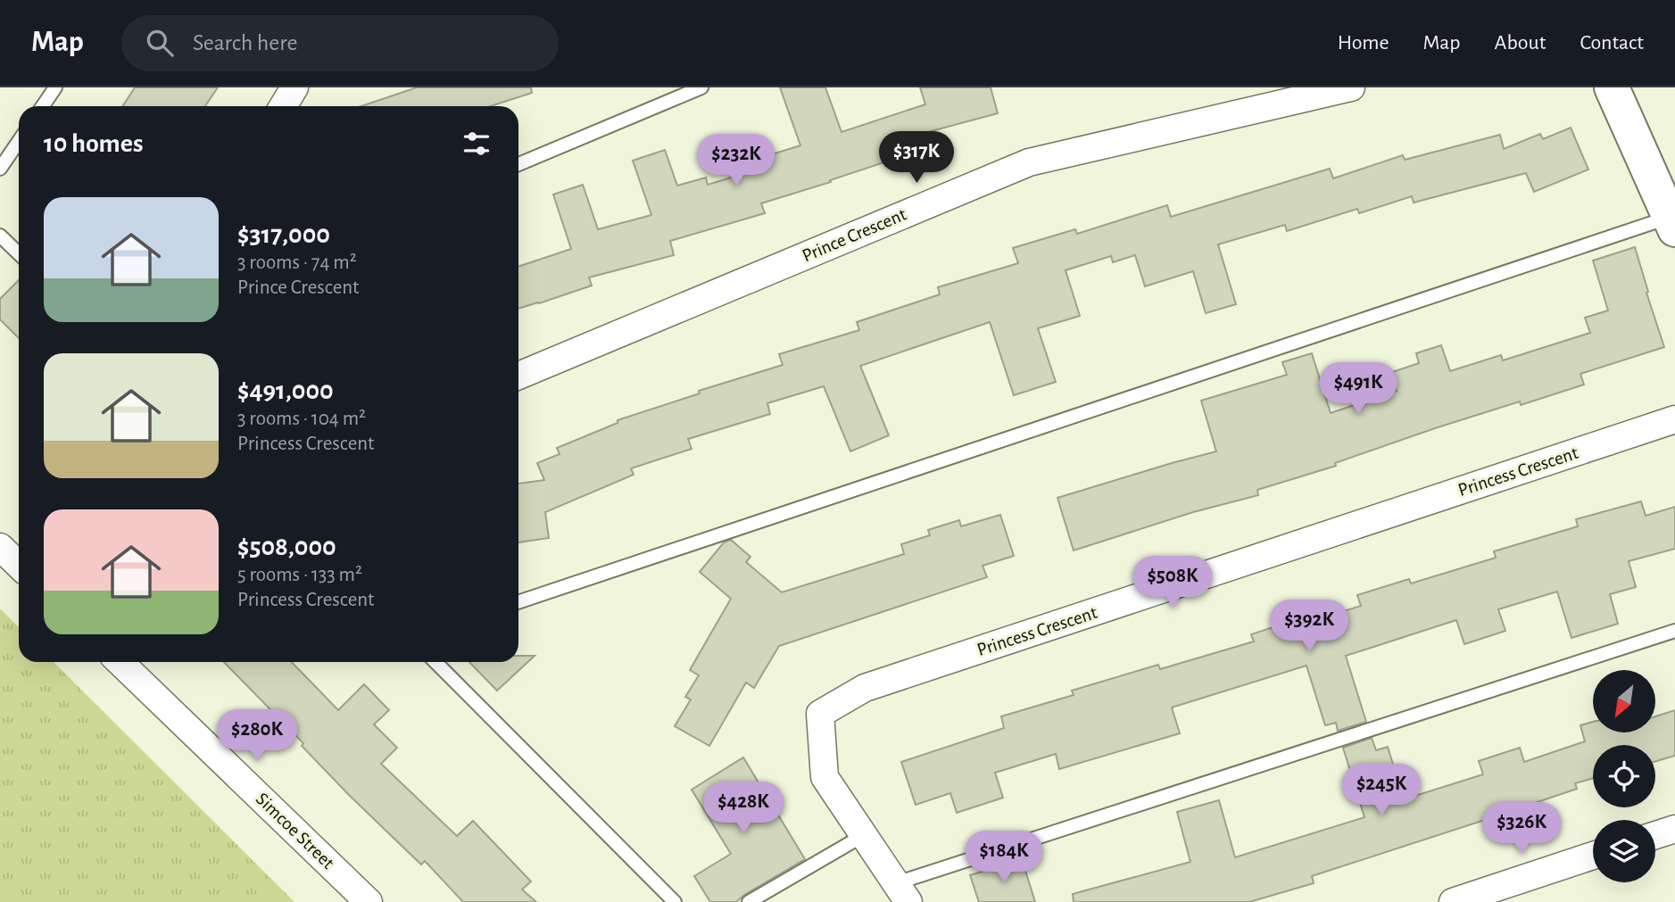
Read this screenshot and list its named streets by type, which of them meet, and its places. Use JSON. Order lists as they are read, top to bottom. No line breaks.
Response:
{"streets":{"street":["Prince Crescent","Princess Crescent","Simcoe Street"]},"north":"bottom left","page":{"header":"Map","search":"Search here","nav":["Home","Map","About","Contact"],"heading":"10 homes","price":["$317K","$232K","$491K","$508K","$392K","$280K","$245K","$428K","$326K","$184K"],"list":[{"name":"$317,000","note":"3 rooms · 74 m² · Prince Crescent"},{"name":"$491,000","note":"3 rooms · 104 m² · Princess Crescent"},{"name":"$508,000","note":"5 rooms · 133 m² · Princess Crescent"}]}}
